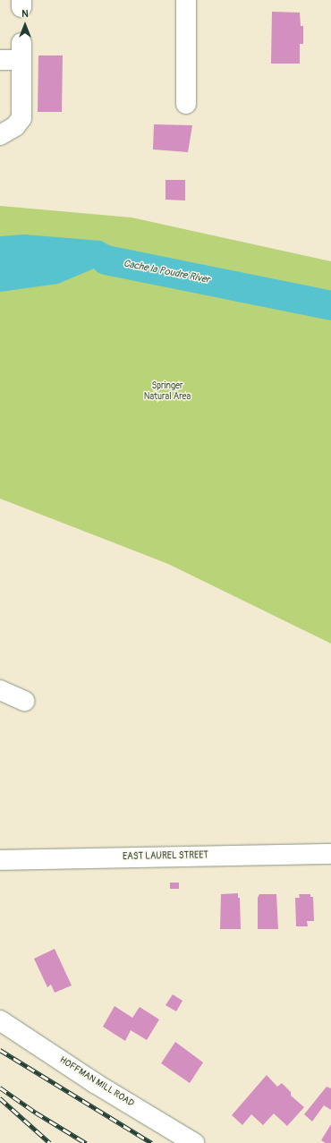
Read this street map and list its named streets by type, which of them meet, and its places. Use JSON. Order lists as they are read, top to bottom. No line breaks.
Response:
{"streets":{"street":["EAST LAUREL STREET","HOFFMAN MILL ROAD"]},"water":["Cache la Poudre River"],"parks":["Springer Natural Area"],"north":"top"}
